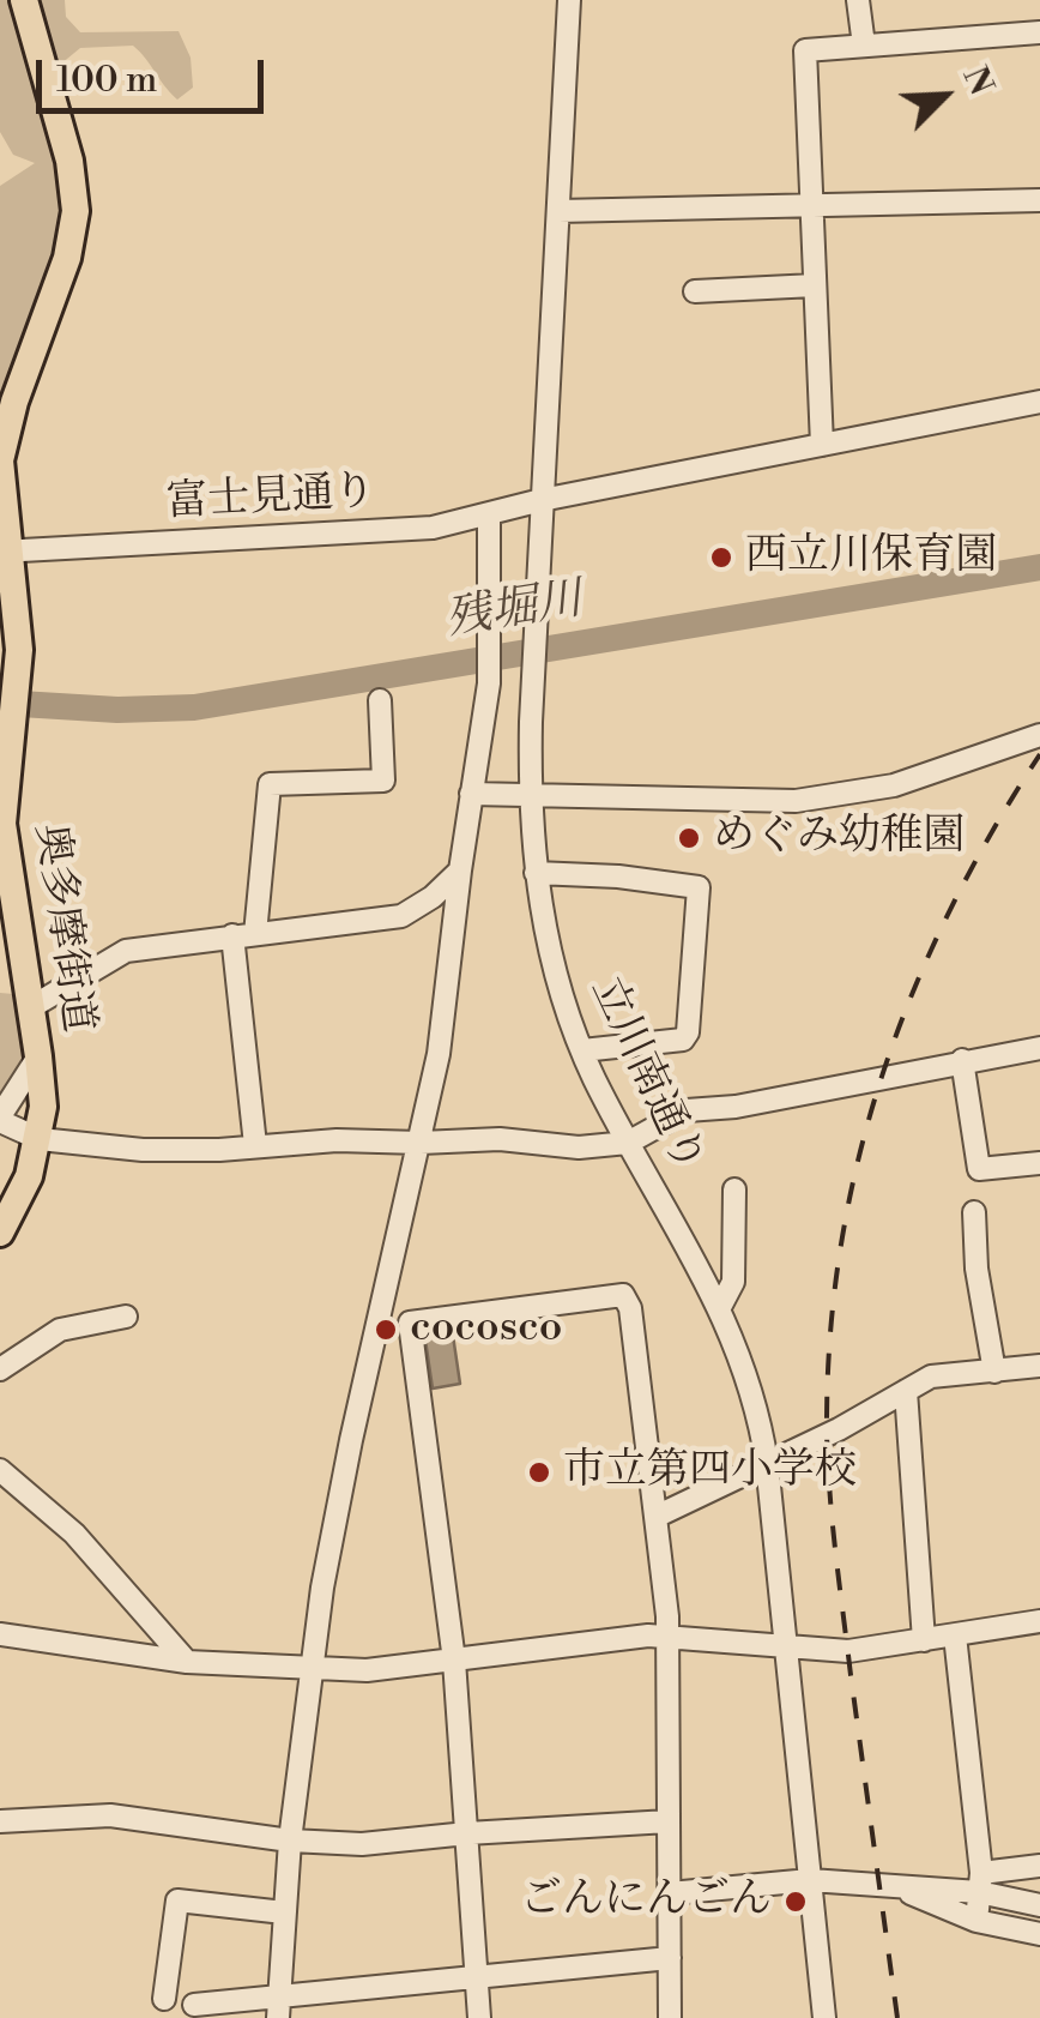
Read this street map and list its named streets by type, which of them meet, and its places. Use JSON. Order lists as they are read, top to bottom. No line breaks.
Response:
{"streets":{"main road":["奥多摩街道"],"street":["富士見通り","立川南通り"]},"crossings":[["富士見通り","奥多摩街道"],["富士見通り","立川南通り"]],"water":["残堀川"],"places":["西立川保育園","めぐみ幼稚園","cocosco","市立第四小学校","ごんにんごん"],"scale_bar":"100 m","north":"top right"}
